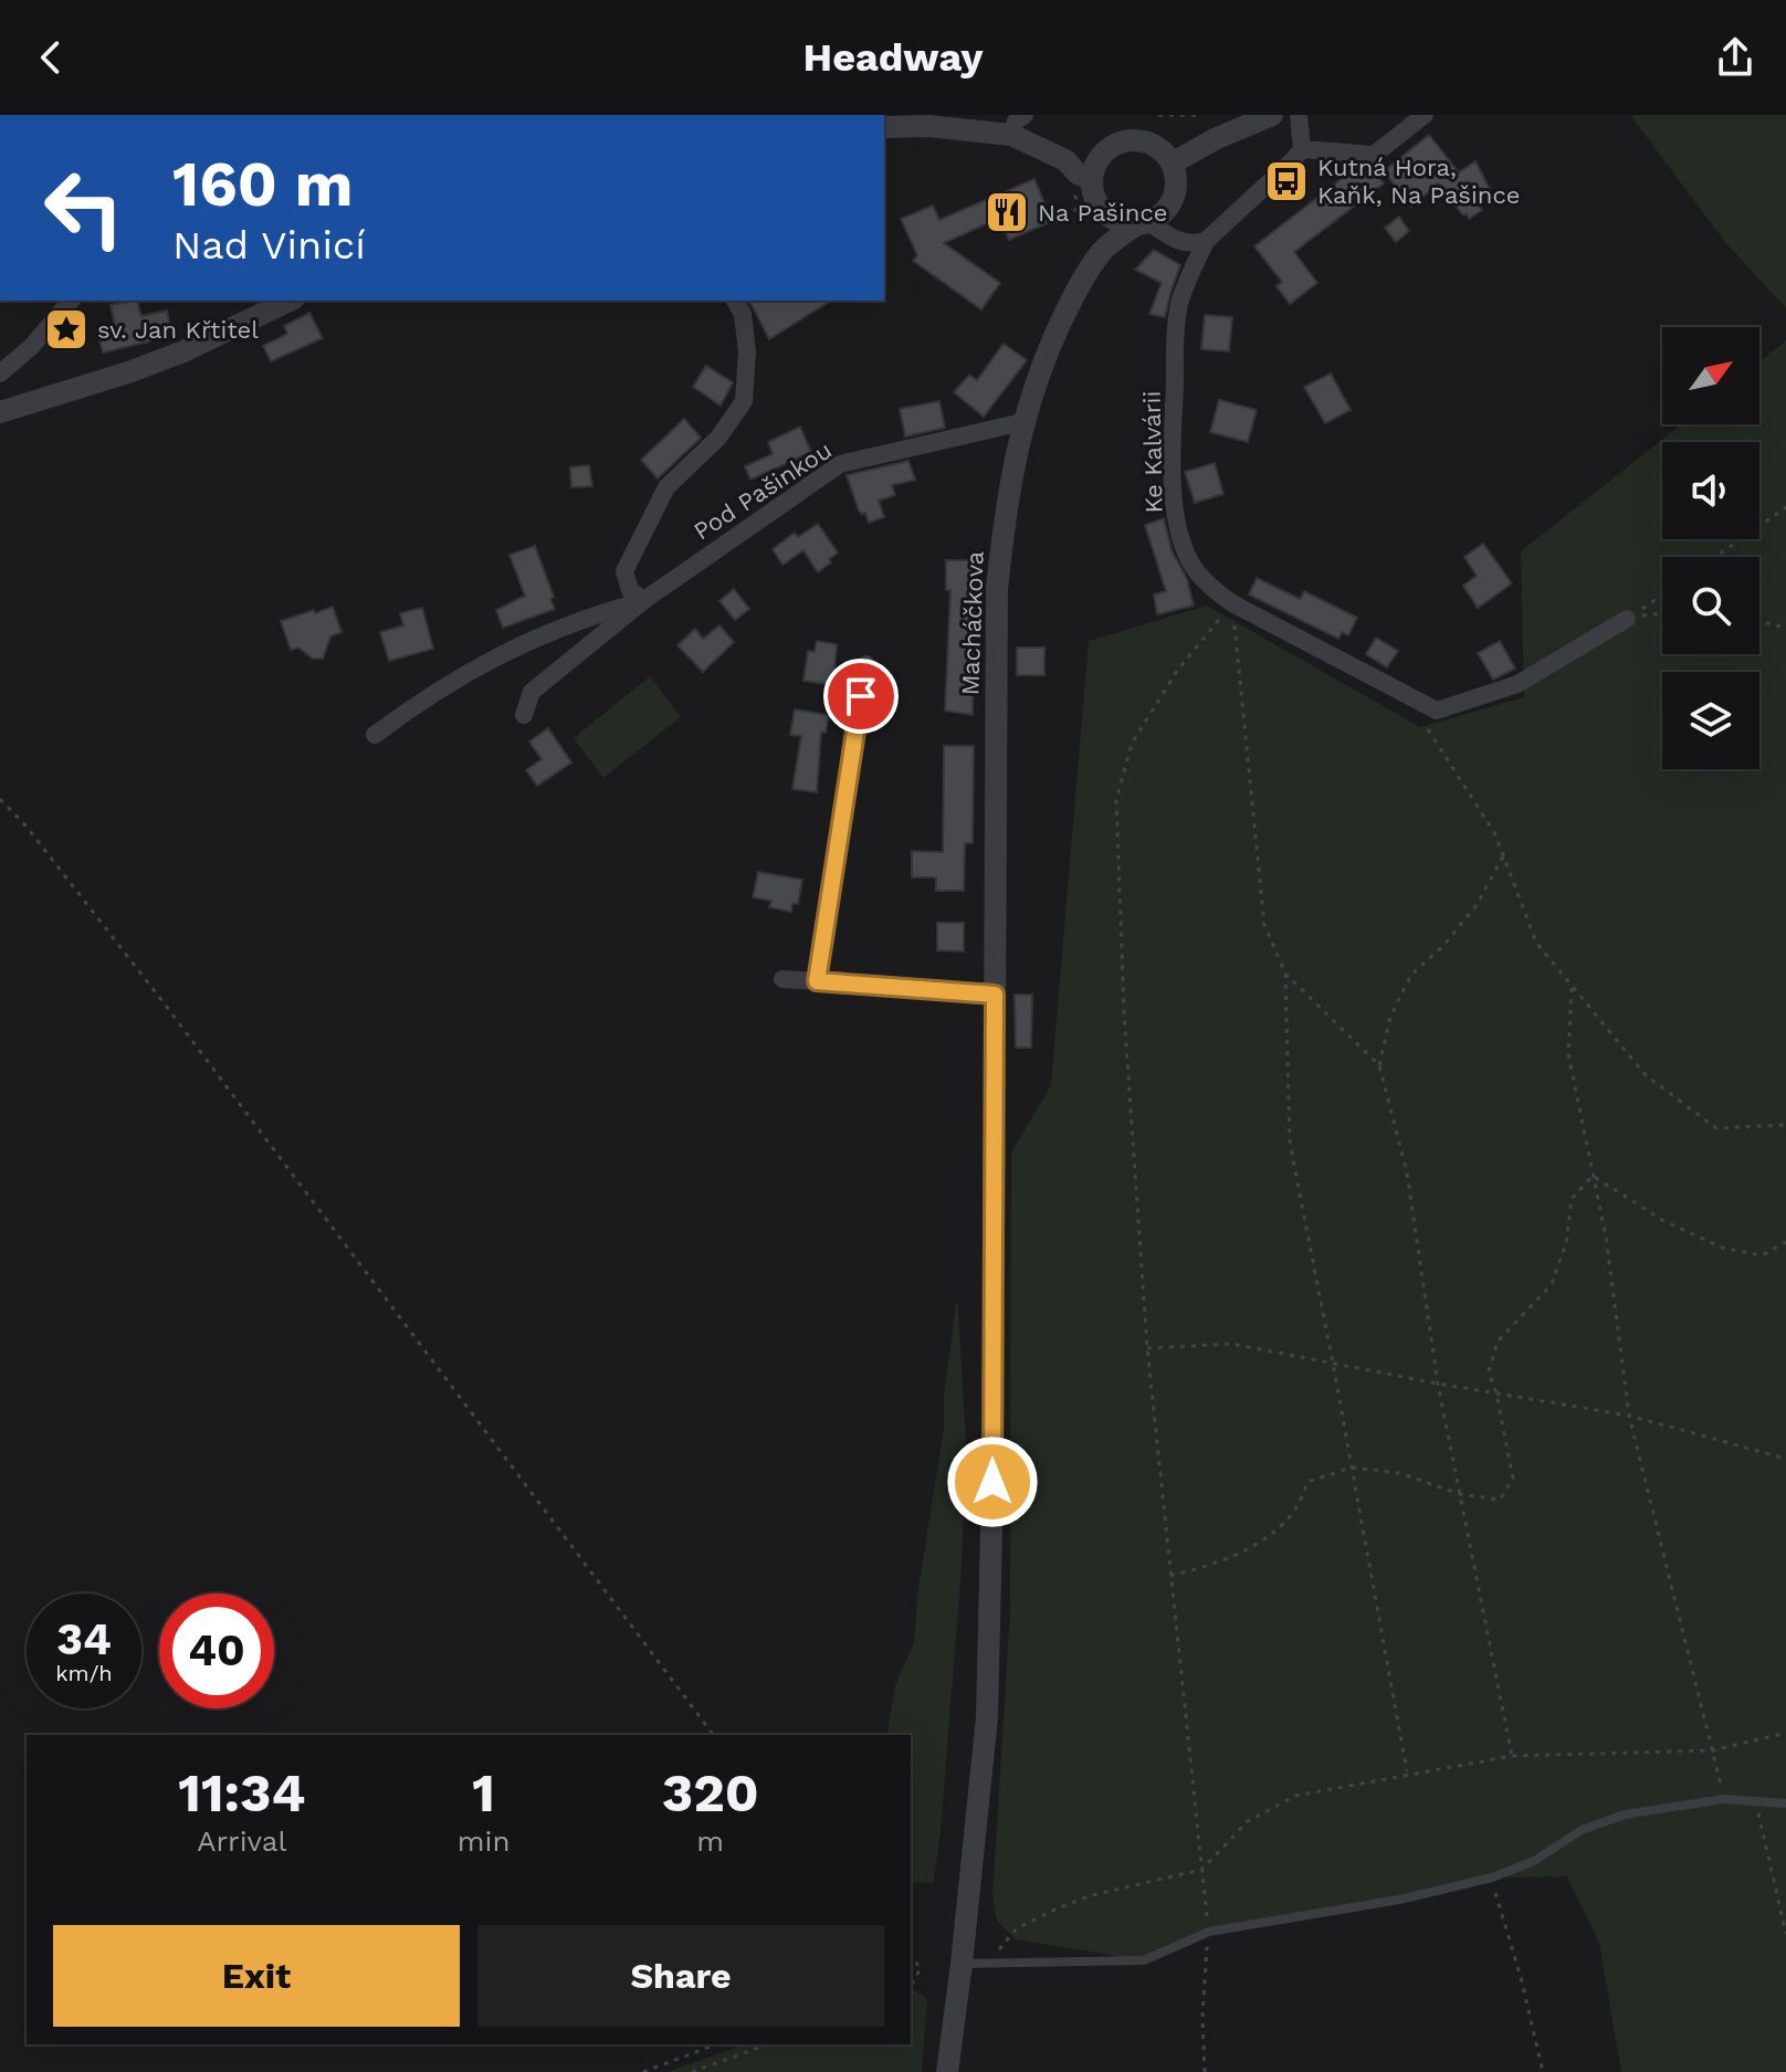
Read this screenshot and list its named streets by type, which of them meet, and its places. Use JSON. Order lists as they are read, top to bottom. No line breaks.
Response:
{"streets":{"street":["Ke Kalvárii","Pod Pašinkou","Macháčkova"]},"crossings":[["Pod Pašinkou","Macháčkova"]],"places":{"bus stop":["Kutná Hora, Kaňk, Na Pašince"],"restaurant":["Na Pašince"],"place":["sv. Jan Křtitel"]},"north":"top right","page":{"header":"Headway","turn":["160 m","Nad Vinicí"],"speed":"34 km/h","limit":"40","eta":["11:34","Arrival","1","min","320","m"],"buttons":["Exit","Share"]}}
